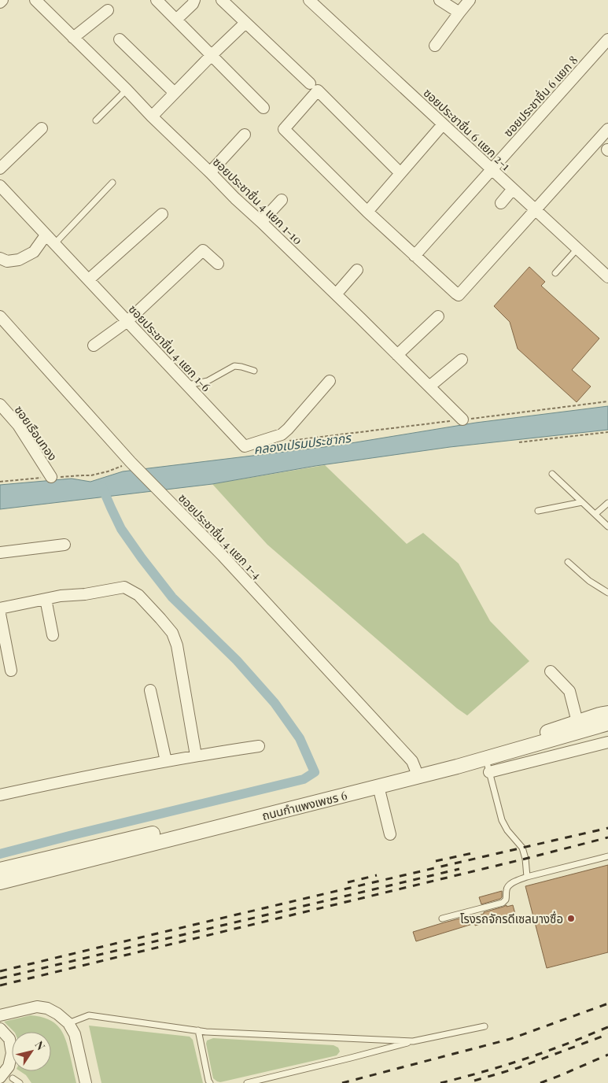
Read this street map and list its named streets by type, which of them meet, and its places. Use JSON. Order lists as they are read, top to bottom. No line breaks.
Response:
{"streets":{"street":["ซอยประชาชื่น 6 แยก 8","ซอยประชาชื่น 6 แยก 2-1","ซอยประชาชื่น 4 แยก 1-10","ซอยประชาชื่น 4 แยก 1-6","ซอยเรือนทอง","ซอยประชาชื่น 4 แยก 1-4","ถนนกำแพงเพชร 6"]},"crossings":[["ซอยประชาชื่น 6 แยก 8","ซอยประชาชื่น 6 แยก 2-1"],["ซอยประชาชื่น 4 แยก 1-4","ถนนกำแพงเพชร 6"]],"water":["คลองเปรมประชากร"],"places":["โรงรถจักรดีเซลบางซื่อ"],"north":"top right"}
